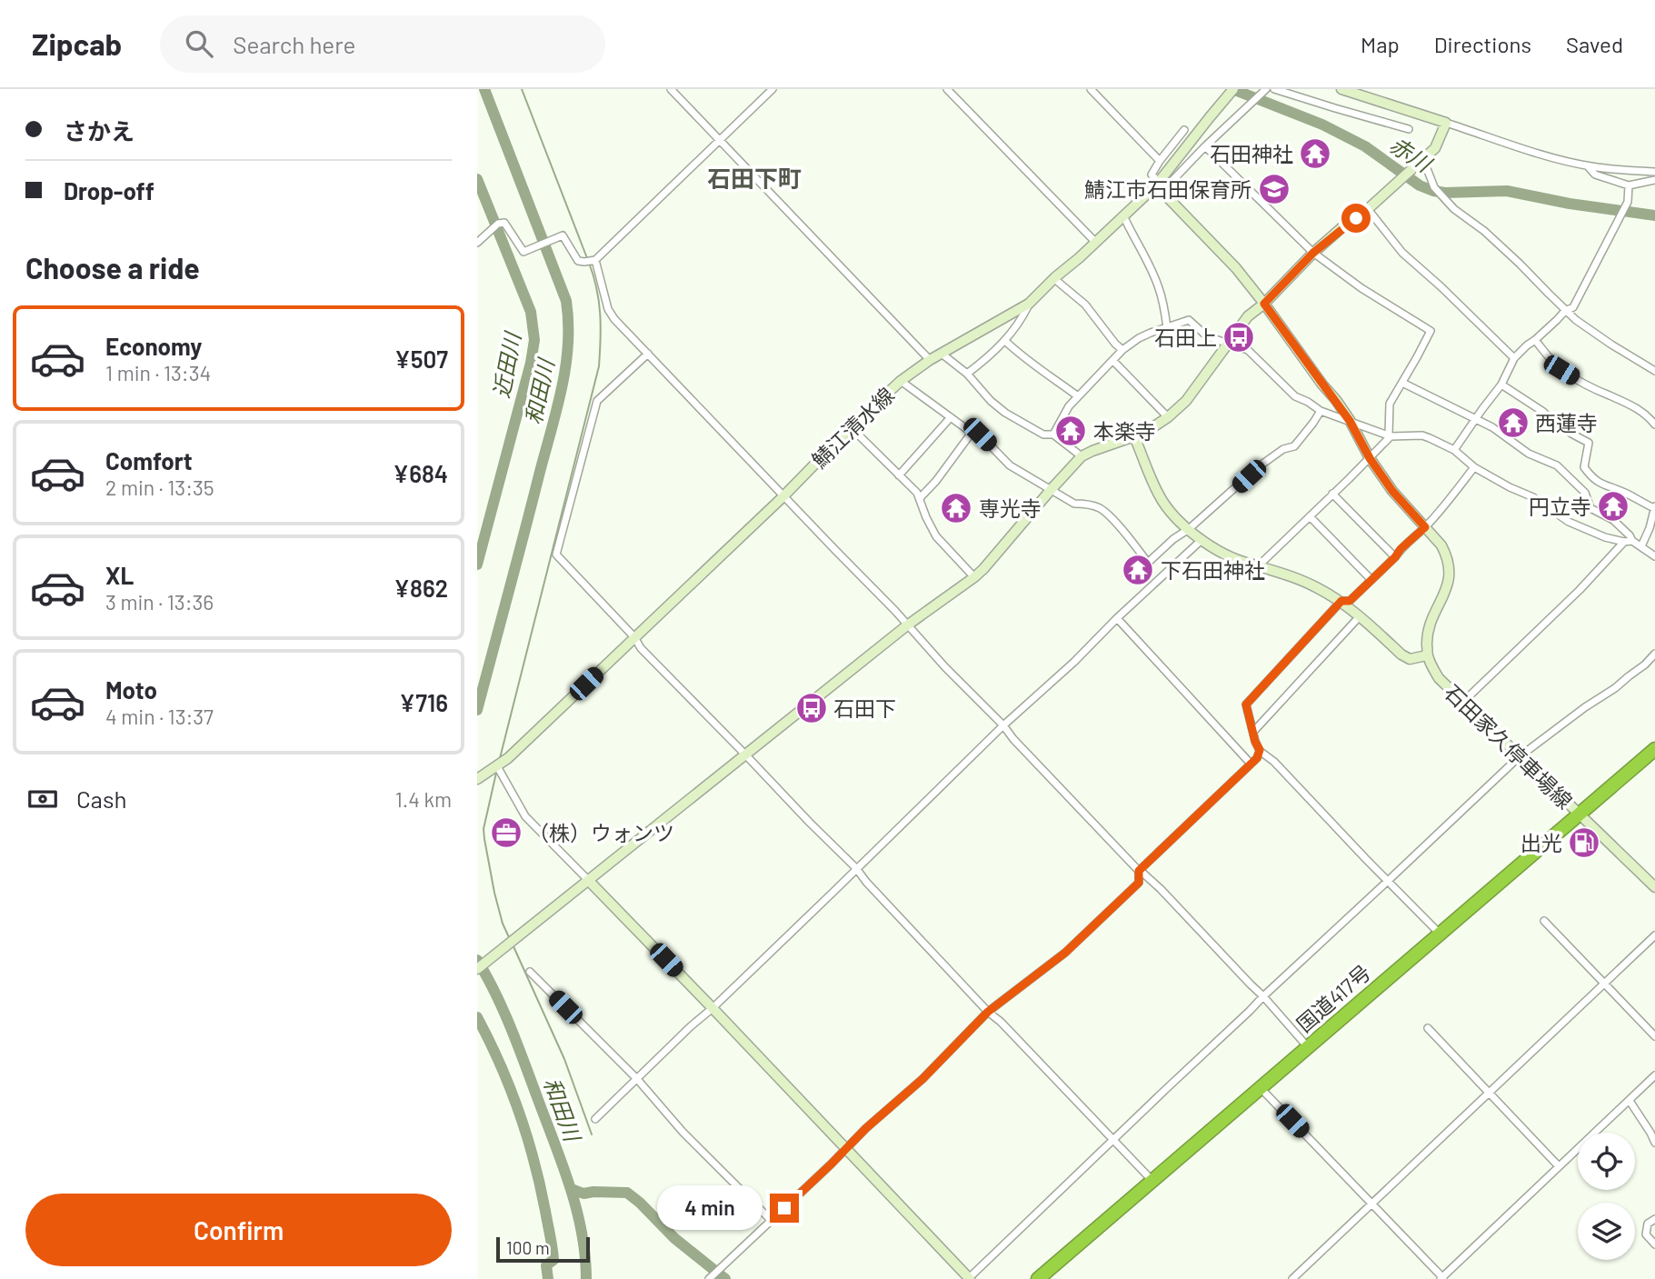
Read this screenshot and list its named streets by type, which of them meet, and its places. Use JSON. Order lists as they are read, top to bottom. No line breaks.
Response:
{"streets":{"highway":["国道417号"],"street":["鯖江清水線","石田家久停車場線"]},"crossings":[["石田家久停車場線","国道417号"]],"districts":["石田下町"],"water":["赤川","近田川","和田川"],"places":{"temple":["石田神社","西蓮寺","本楽寺","円立寺","専光寺","下石田神社"],"school or university":["鯖江市石田保育所"],"bus stop":["石田上","石田下"],"office":["（株）ウォンツ"],"fuel station":["出光"]},"scale_bar":"100 m","page":{"header":"Zipcab","search":"Search here","nav":["Map","Directions","Saved"],"banner":["さかえ","Drop-off"],"heading":"Choose a ride","list":[{"name":"Economy","note":"1 min · 13:34","value":"¥507"},{"name":"Comfort","note":"2 min · 13:35","value":"¥684"},{"name":"XL","note":"3 min · 13:36","value":"¥862"},{"name":"Moto","note":"4 min · 13:37","value":"¥716"}],"pay":["Cash","1.4 km"],"buttons":"Confirm","bubble":"4 min","scale":"100 m"}}
